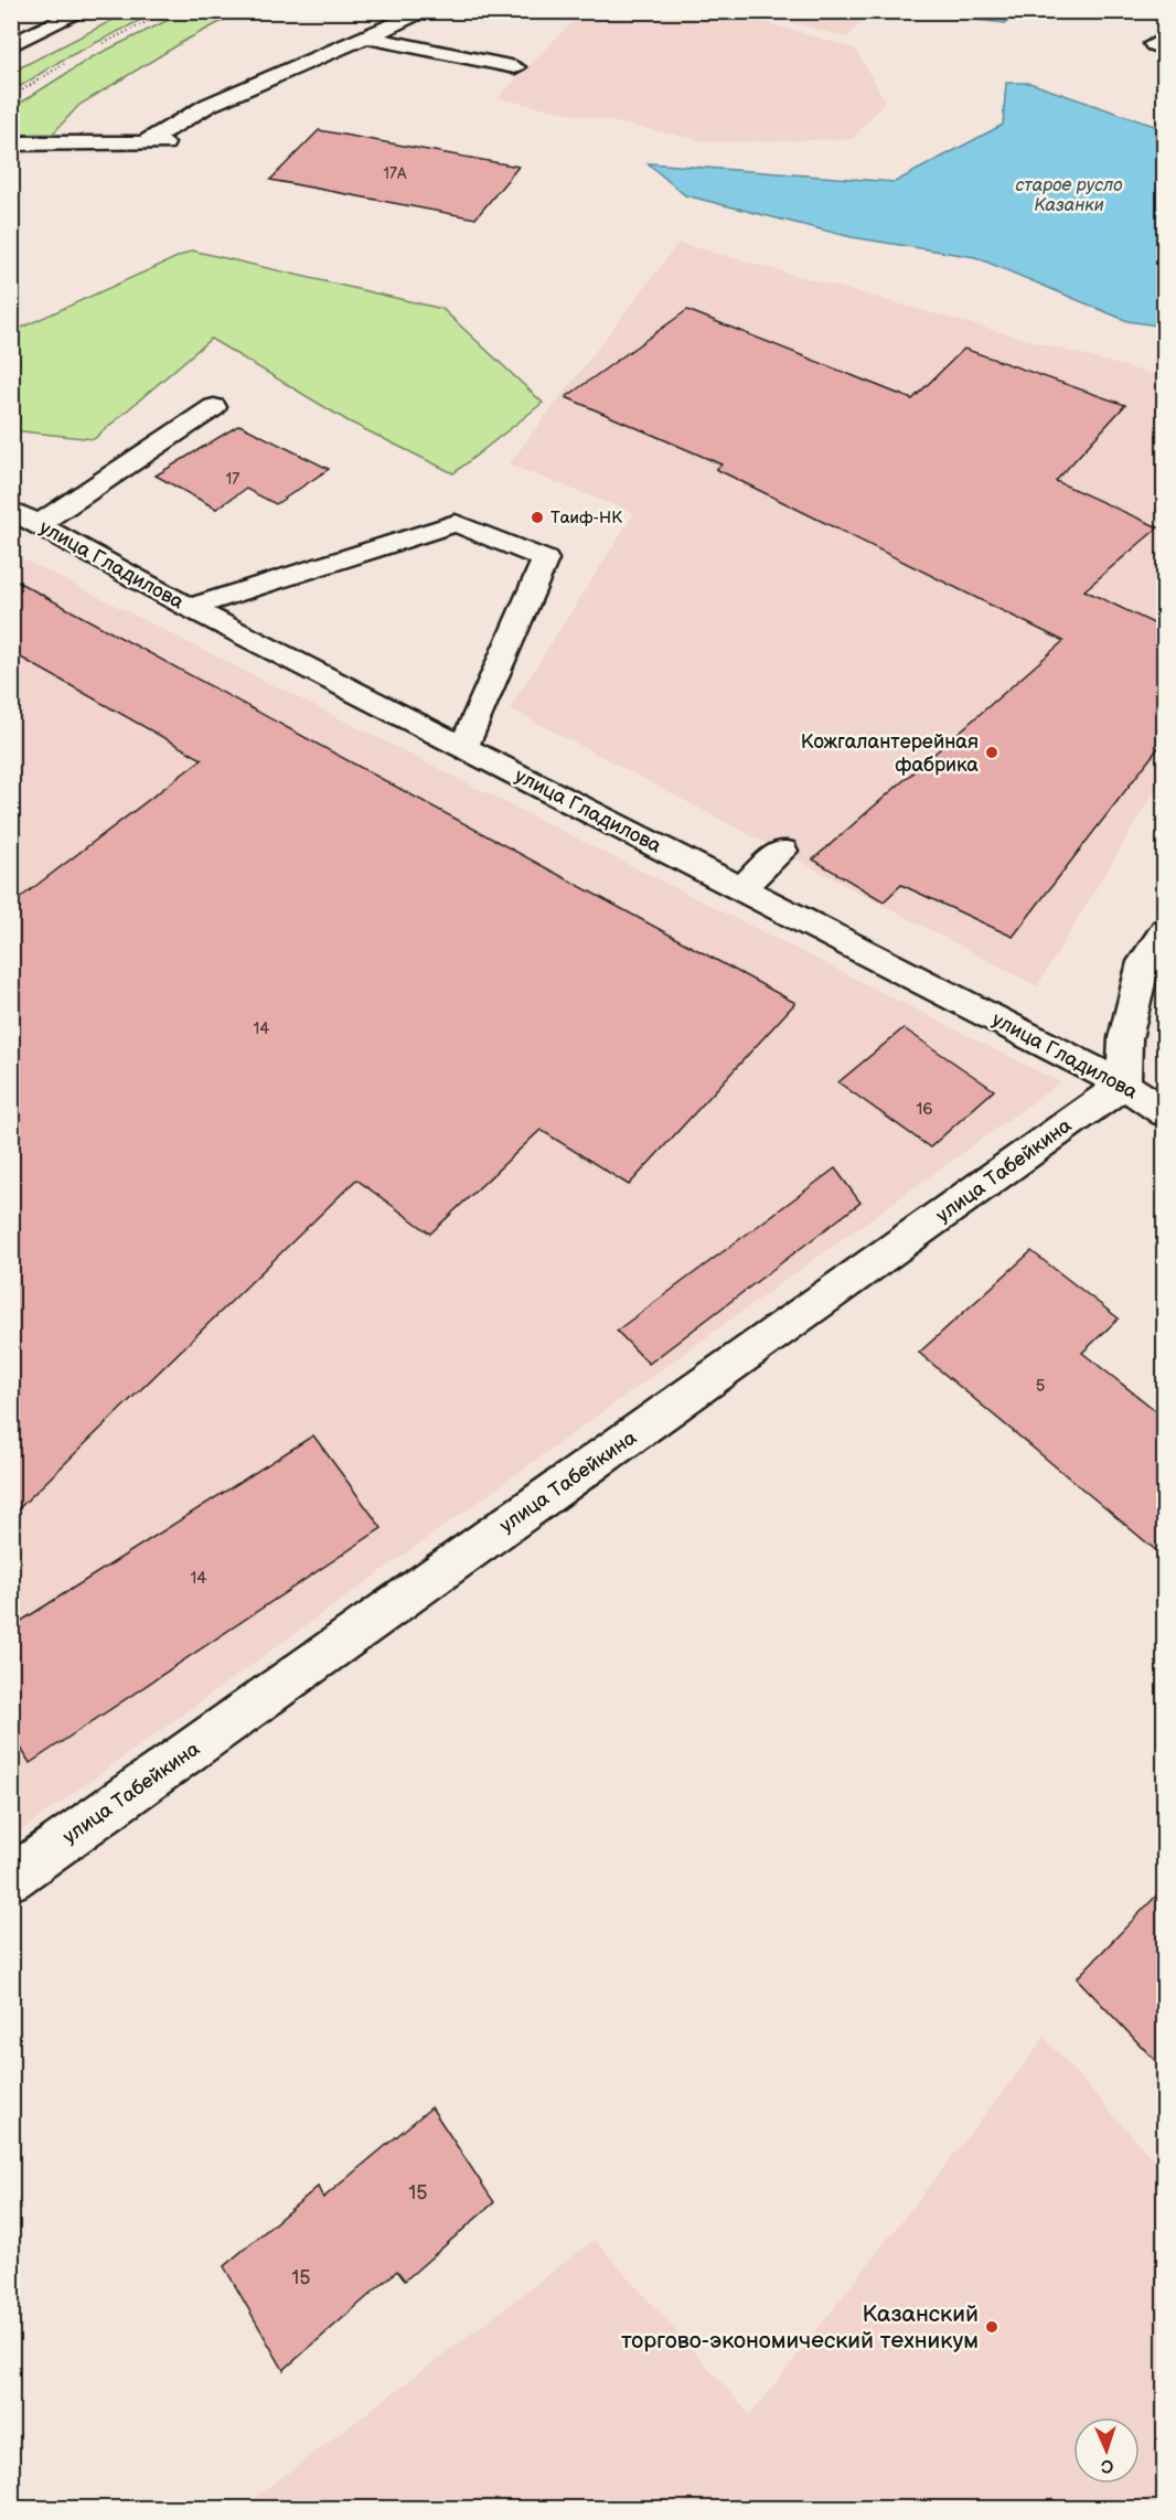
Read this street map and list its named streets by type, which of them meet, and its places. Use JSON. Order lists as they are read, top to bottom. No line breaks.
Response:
{"streets":{"street":["улица Гладилова","улица Табейкина"]},"crossings":[["улица Гладилова","улица Табейкина"]],"water":["старое русло Казанки"],"places":["Таиф-НК","Кожгалантерейная фабрика","Казанский торгово-экономический техникум"],"house_numbers":["17А","17","14","16","5","14","15","15"],"north":"bottom"}
